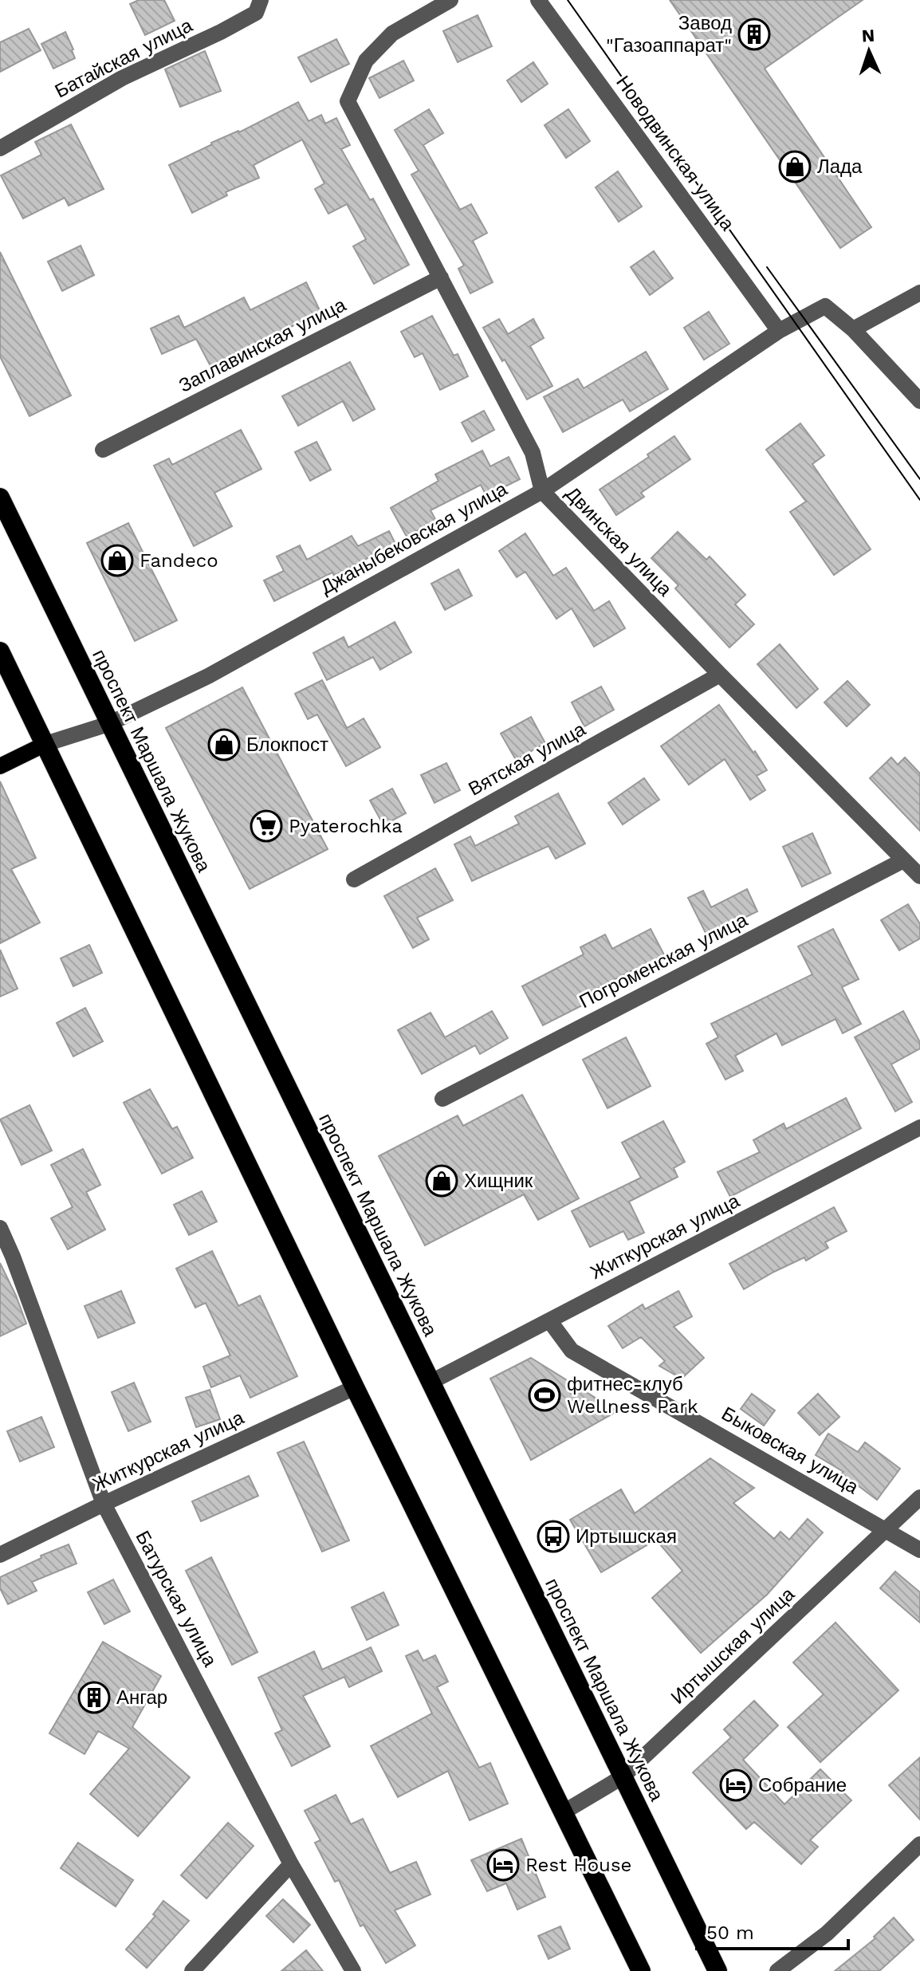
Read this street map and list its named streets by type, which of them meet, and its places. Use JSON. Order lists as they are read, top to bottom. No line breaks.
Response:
{"streets":{"highway":["проспект Маршала Жукова"],"main road":["Джаныбековская улица"],"street":["Батайская улица","Новодвинская улица","Заплавинская улица","Двинская улица","Вятская улица","Погроменская улица","Житкурская улица","Быковская улица","Батурская улица","Иртышская улица"]},"crossings":[["Новодвинская улица","Джаныбековская улица"],["Заплавинская улица","Двинская улица"],["Джаныбековская улица","Двинская улица"],["Джаныбековская улица","проспект Маршала Жукова"],["Двинская улица","Вятская улица"],["Двинская улица","Погроменская улица"],["проспект Маршала Жукова","Житкурская улица"],["проспект Маршала Жукова","Иртышская улица"],["Житкурская улица","Быковская улица"],["Житкурская улица","Батурская улица"],["Быковская улица","Иртышская улица"]],"places":{"building":["Завод \"Газоаппарат\"","Ангар"],"shop":["Лада","Fandeco","Блокпост","Хищник"],"supermarket":["Pyaterochka"],"sports":["фитнес-клуб Wellness Park"],"bus stop":["Иртышская"],"hotel":["Собрание","Rest House"]},"scale_bar":"50 m","north":"top"}
